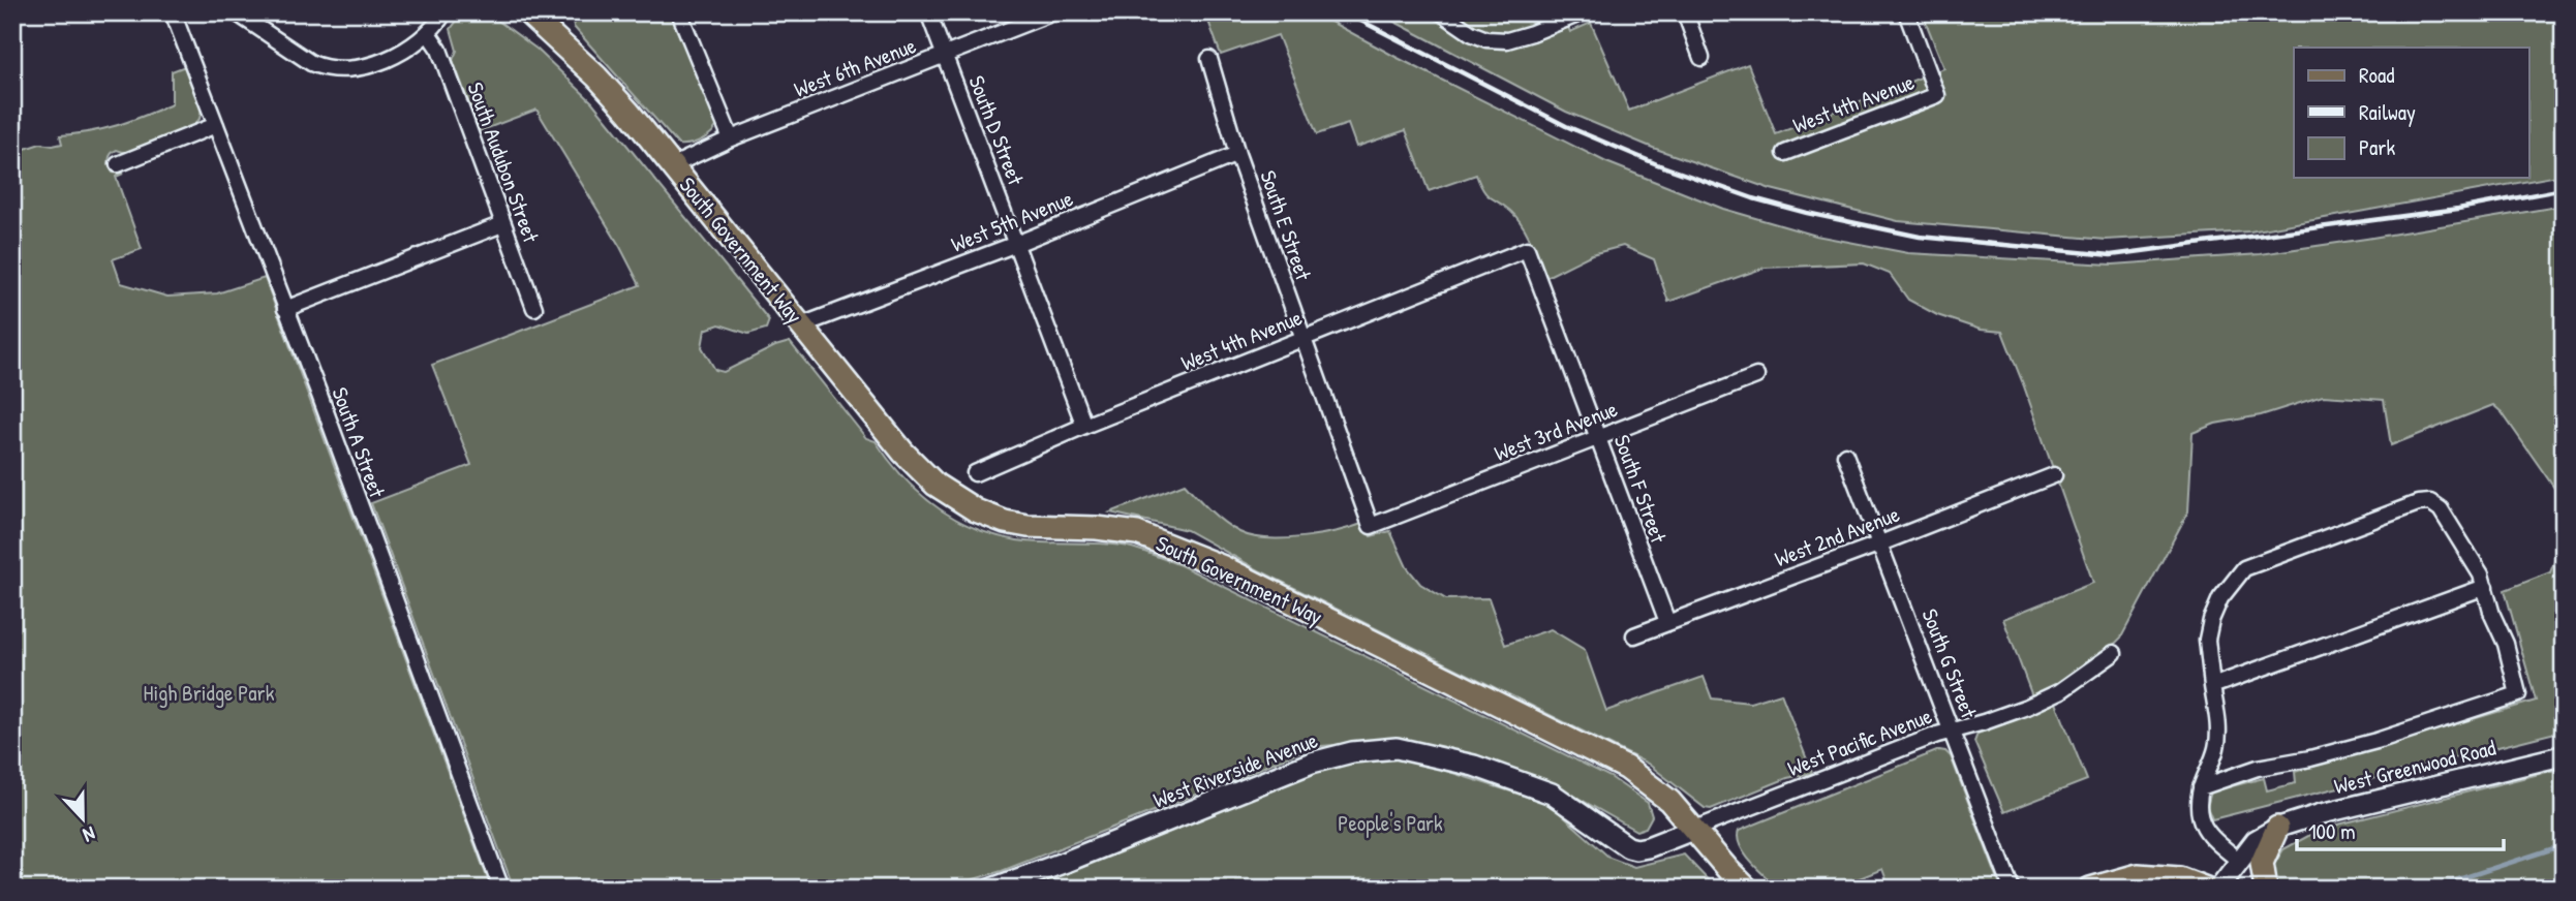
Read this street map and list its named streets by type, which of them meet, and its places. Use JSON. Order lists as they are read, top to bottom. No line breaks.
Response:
{"streets":{"main road":["South Government Way","West Riverside Avenue"],"street":["West 6th Avenue","West 4th Avenue","South D Street","South Audubon Street","West 5th Avenue","South E Street","West 3rd Avenue","South A Street","South F Street","West 2nd Avenue","South G Street","West Pacific Avenue","West Greenwood Road"]},"crossings":[["West 6th Avenue","South D Street"],["West 6th Avenue","South Government Way"],["West 4th Avenue","South D Street"],["West 4th Avenue","South E Street"],["West 4th Avenue","South F Street"],["South D Street","West 5th Avenue"],["West 5th Avenue","South E Street"],["West 5th Avenue","South Government Way"],["South E Street","West 3rd Avenue"],["South Government Way","West Pacific Avenue"],["South Government Way","West Riverside Avenue"],["West 3rd Avenue","South F Street"],["South F Street","West 2nd Avenue"],["West 2nd Avenue","South G Street"],["South G Street","West Pacific Avenue"],["West Pacific Avenue","West Riverside Avenue"]],"parks":["High Bridge Park","People's Park"],"legend":["Road","Railway","Park"],"scale_bar":"100 m","north":"bottom"}
